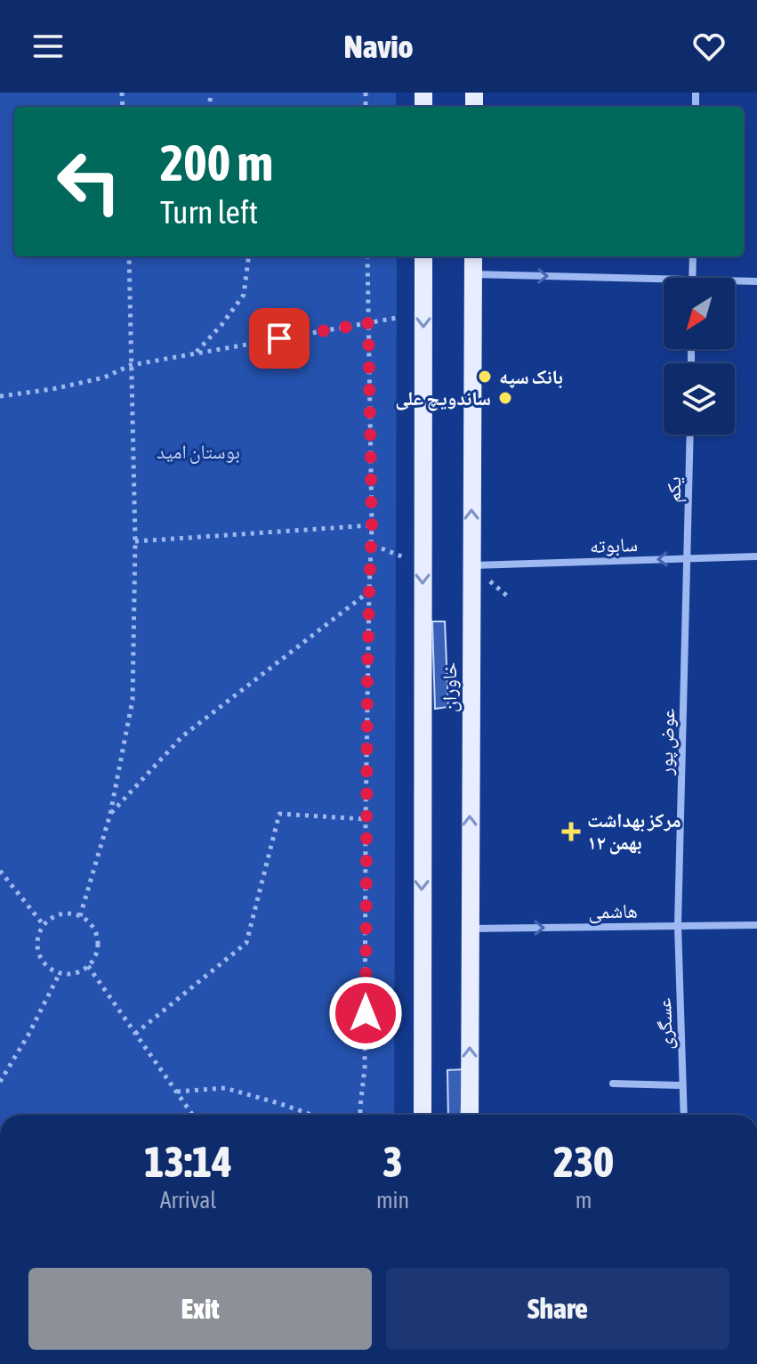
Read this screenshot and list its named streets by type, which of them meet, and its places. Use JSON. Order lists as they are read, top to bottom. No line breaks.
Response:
{"streets":{"main road":["خاوران"],"street":["یکم","سابوته","عوض پور","هاشمی","عسگری"]},"crossings":[["یکم","سابوته"],["یکم","عوض پور"],["سابوته","خاوران"],["سابوته","عوض پور"],["خاوران","هاشمی"],["عوض پور","هاشمی"],["عوض پور","عسگری"],["هاشمی","عسگری"]],"one_way":["سابوته","هاشمی"],"parks":["بوستان امید"],"places":{"other":["بانک سپه","ساندویچ علی"],"health":["مرکز بهداشت ۱۲ بهمن"]},"north":"bottom left","page":{"header":"Navio","turn":["200 m","Turn left"],"eta":["13:14","Arrival","3","min","230","m"],"buttons":["Exit","Share"]}}
